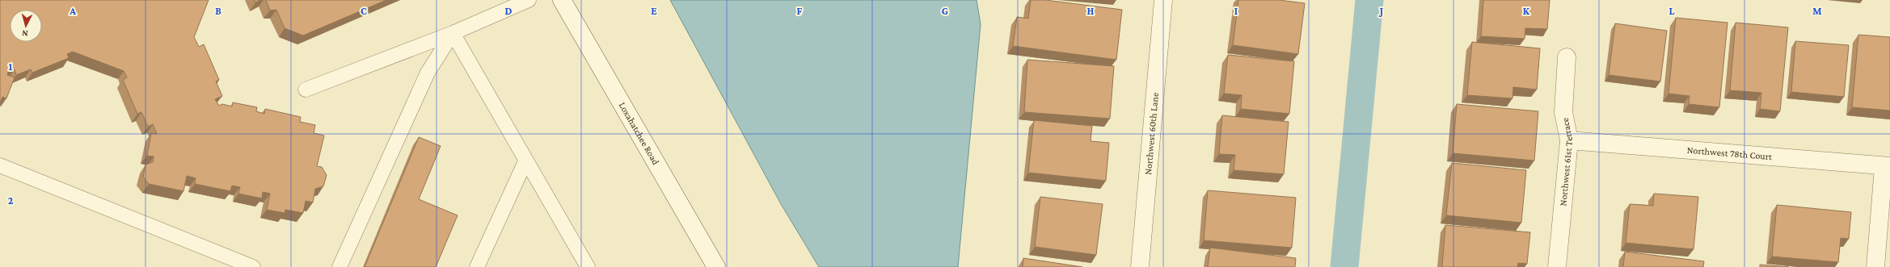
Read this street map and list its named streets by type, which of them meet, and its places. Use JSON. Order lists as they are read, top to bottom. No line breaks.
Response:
{"streets":{"street":["Loxahatchee Road","Northwest 60th Lane","Northwest 78th Court","Northwest 61st Terrace"]},"crossings":[["Northwest 78th Court","Northwest 61st Terrace"]],"north":"bottom","grid":{"columns":["A","B","C","D","E","F","G","H","I","J","K","L","M"],"rows":["1","2"]}}
